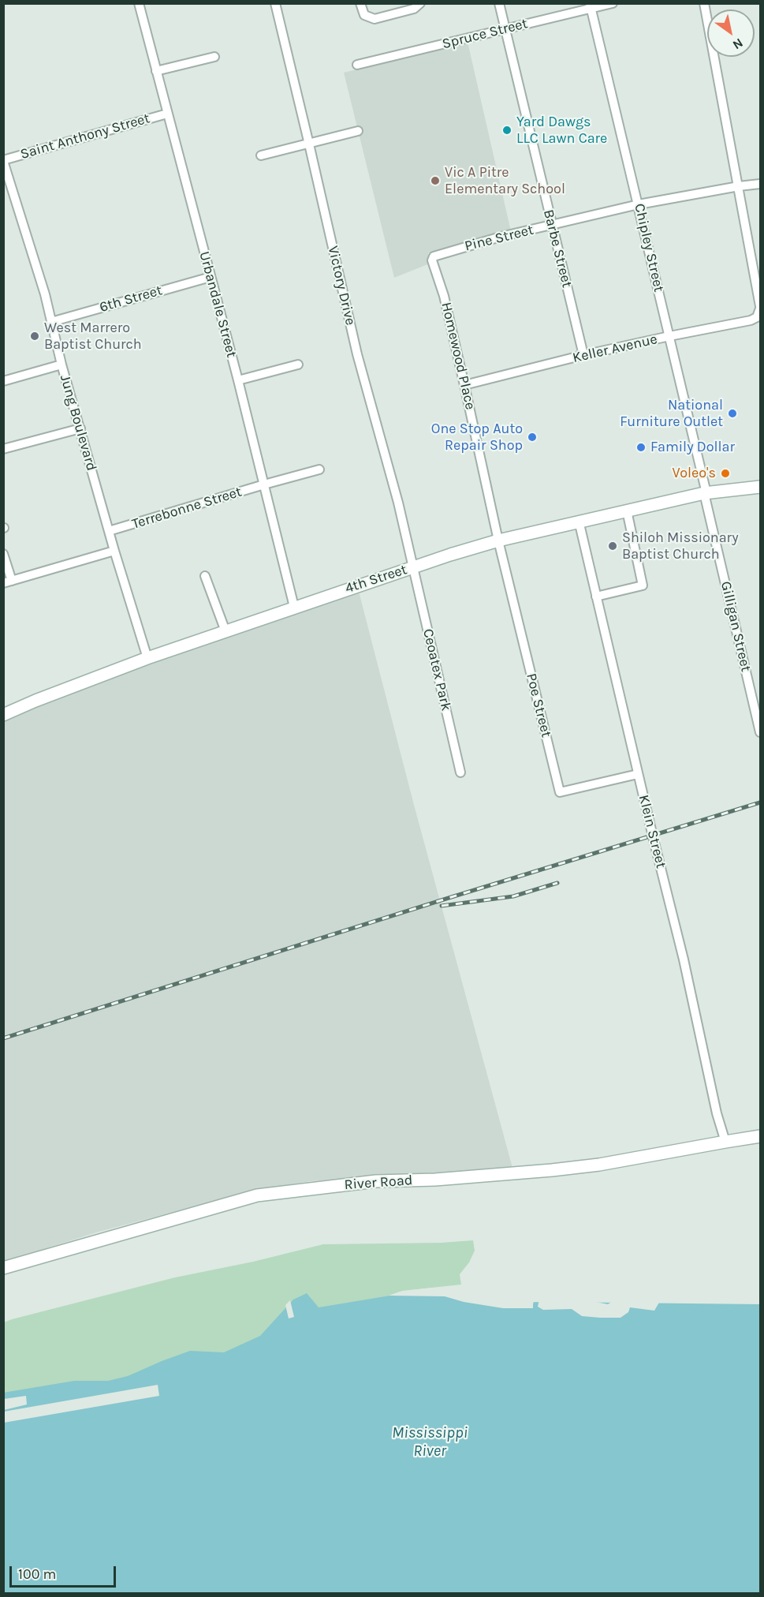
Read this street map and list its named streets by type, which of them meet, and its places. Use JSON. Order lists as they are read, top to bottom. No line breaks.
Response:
{"streets":{"main road":["4th Street","River Road"],"street":["Spruce Street","Saint Anthony Street","Pine Street","Chipley Street","Barbe Street","Victory Drive","6th Street","Urbandale Street","Keller Avenue","Homewood Place","Jung Boulevard","Terrebonne Street","Gilligan Street","Ceoatex Park","Poe Street","Klein Street"]},"crossings":[["Spruce Street","Chipley Street"],["Spruce Street","Barbe Street"],["Saint Anthony Street","Urbandale Street"],["Saint Anthony Street","Jung Boulevard"],["Pine Street","Chipley Street"],["Pine Street","Barbe Street"],["Pine Street","Keller Avenue"],["Pine Street","Homewood Place"],["Chipley Street","Keller Avenue"],["Chipley Street","4th Street"],["Chipley Street","Gilligan Street"],["Barbe Street","Keller Avenue"],["Victory Drive","4th Street"],["Victory Drive","Ceoatex Park"],["6th Street","Urbandale Street"],["6th Street","Jung Boulevard"],["Urbandale Street","Terrebonne Street"],["Urbandale Street","4th Street"],["Keller Avenue","Homewood Place"],["Homewood Place","4th Street"],["Homewood Place","Poe Street"],["Jung Boulevard","Terrebonne Street"],["Jung Boulevard","4th Street"],["4th Street","Gilligan Street"],["4th Street","Ceoatex Park"],["4th Street","Poe Street"],["4th Street","Klein Street"],["Poe Street","Klein Street"],["Klein Street","River Road"]],"water":["Mississippi River"],"places":["Yard Dawgs LLC Lawn Care","Vic A Pitre Elementary School","West Marrero Baptist Church","National Furniture Outlet","One Stop Auto Repair Shop","Family Dollar","Voleo's","Shiloh Missionary Baptist Church"],"scale_bar":"100 m","north":"bottom right"}
